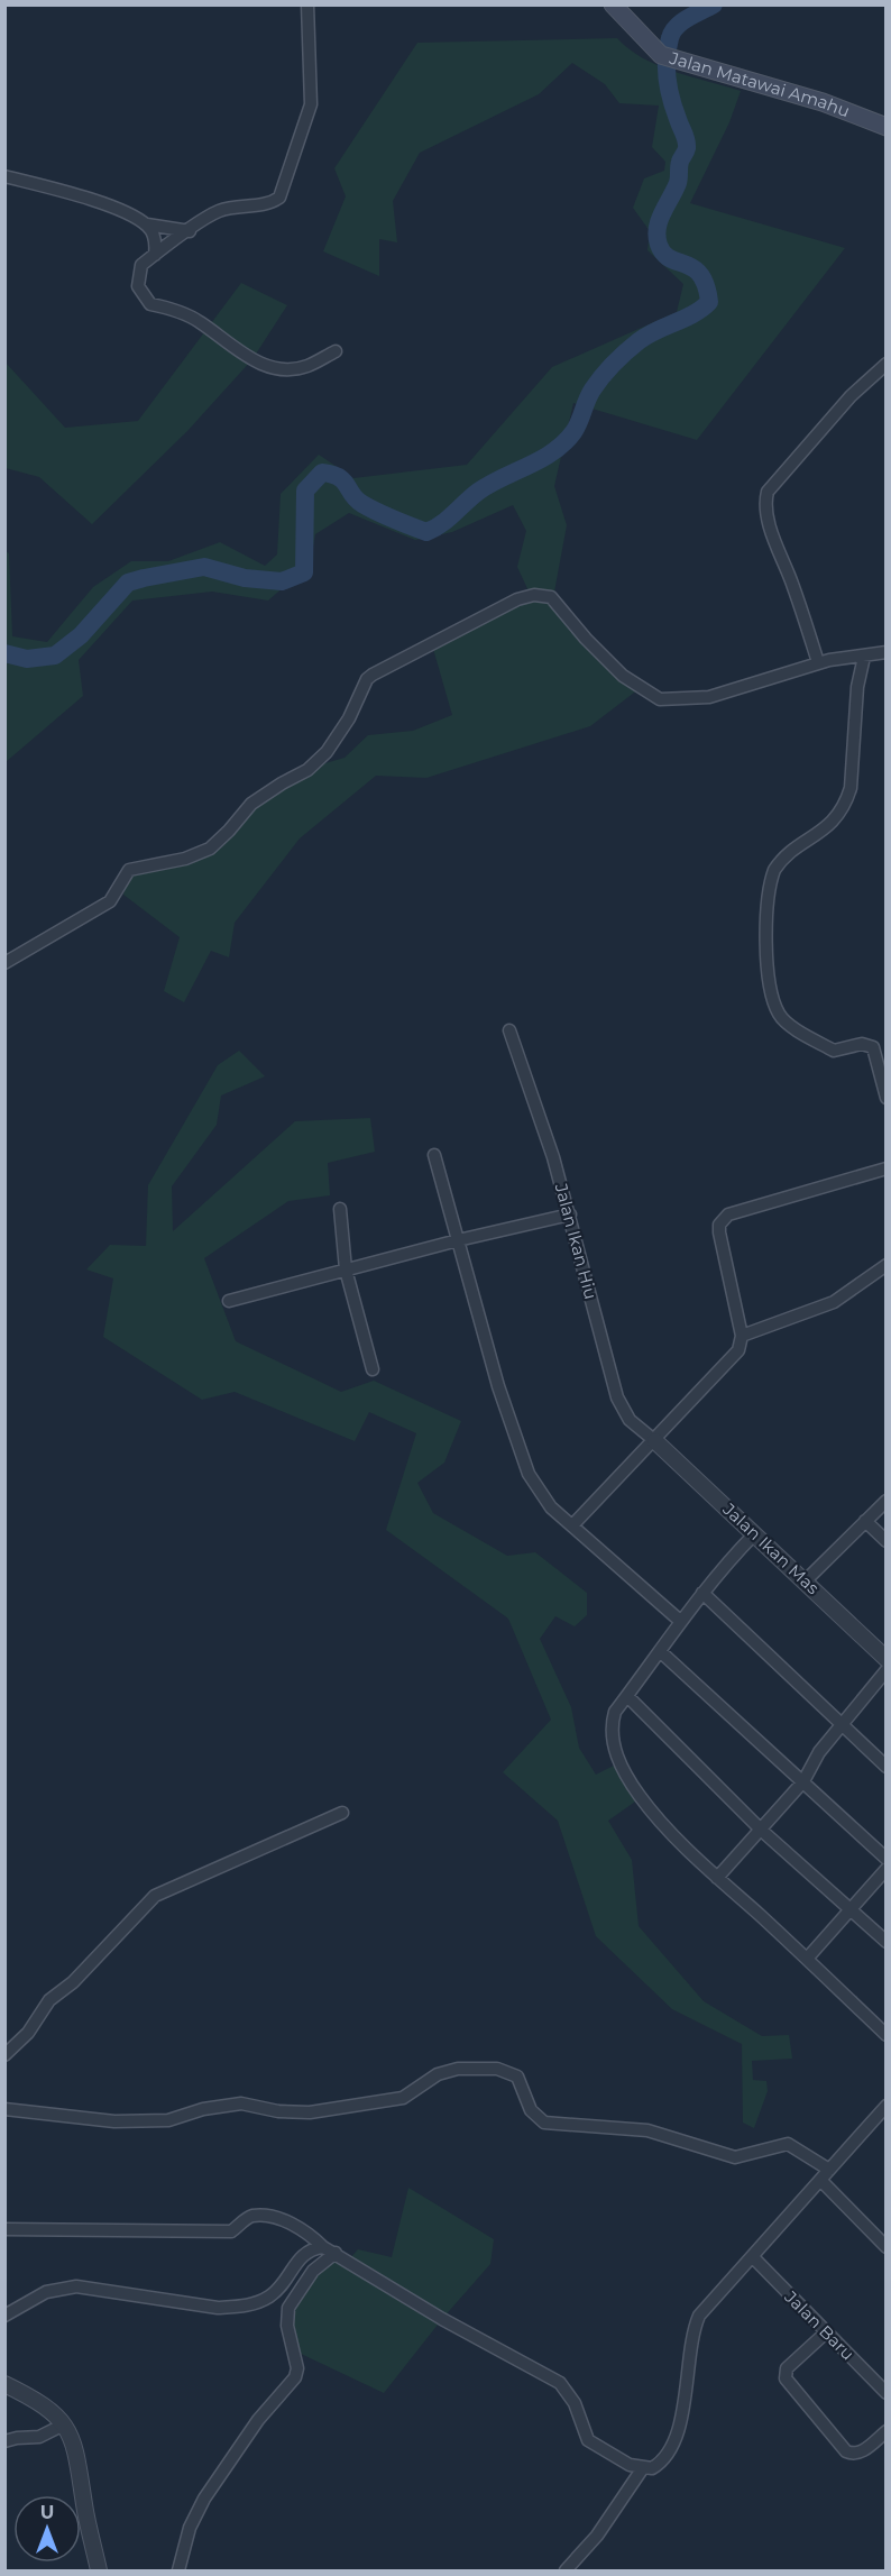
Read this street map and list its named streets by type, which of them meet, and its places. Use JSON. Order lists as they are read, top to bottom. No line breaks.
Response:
{"streets":{"main road":["Jalan Matawai Amahu"],"street":["Jalan Ikan Hiu","Jalan Ikan Mas","Jalan Baru"]},"crossings":[["Jalan Ikan Hiu","Jalan Ikan Mas"]],"north":"top"}
